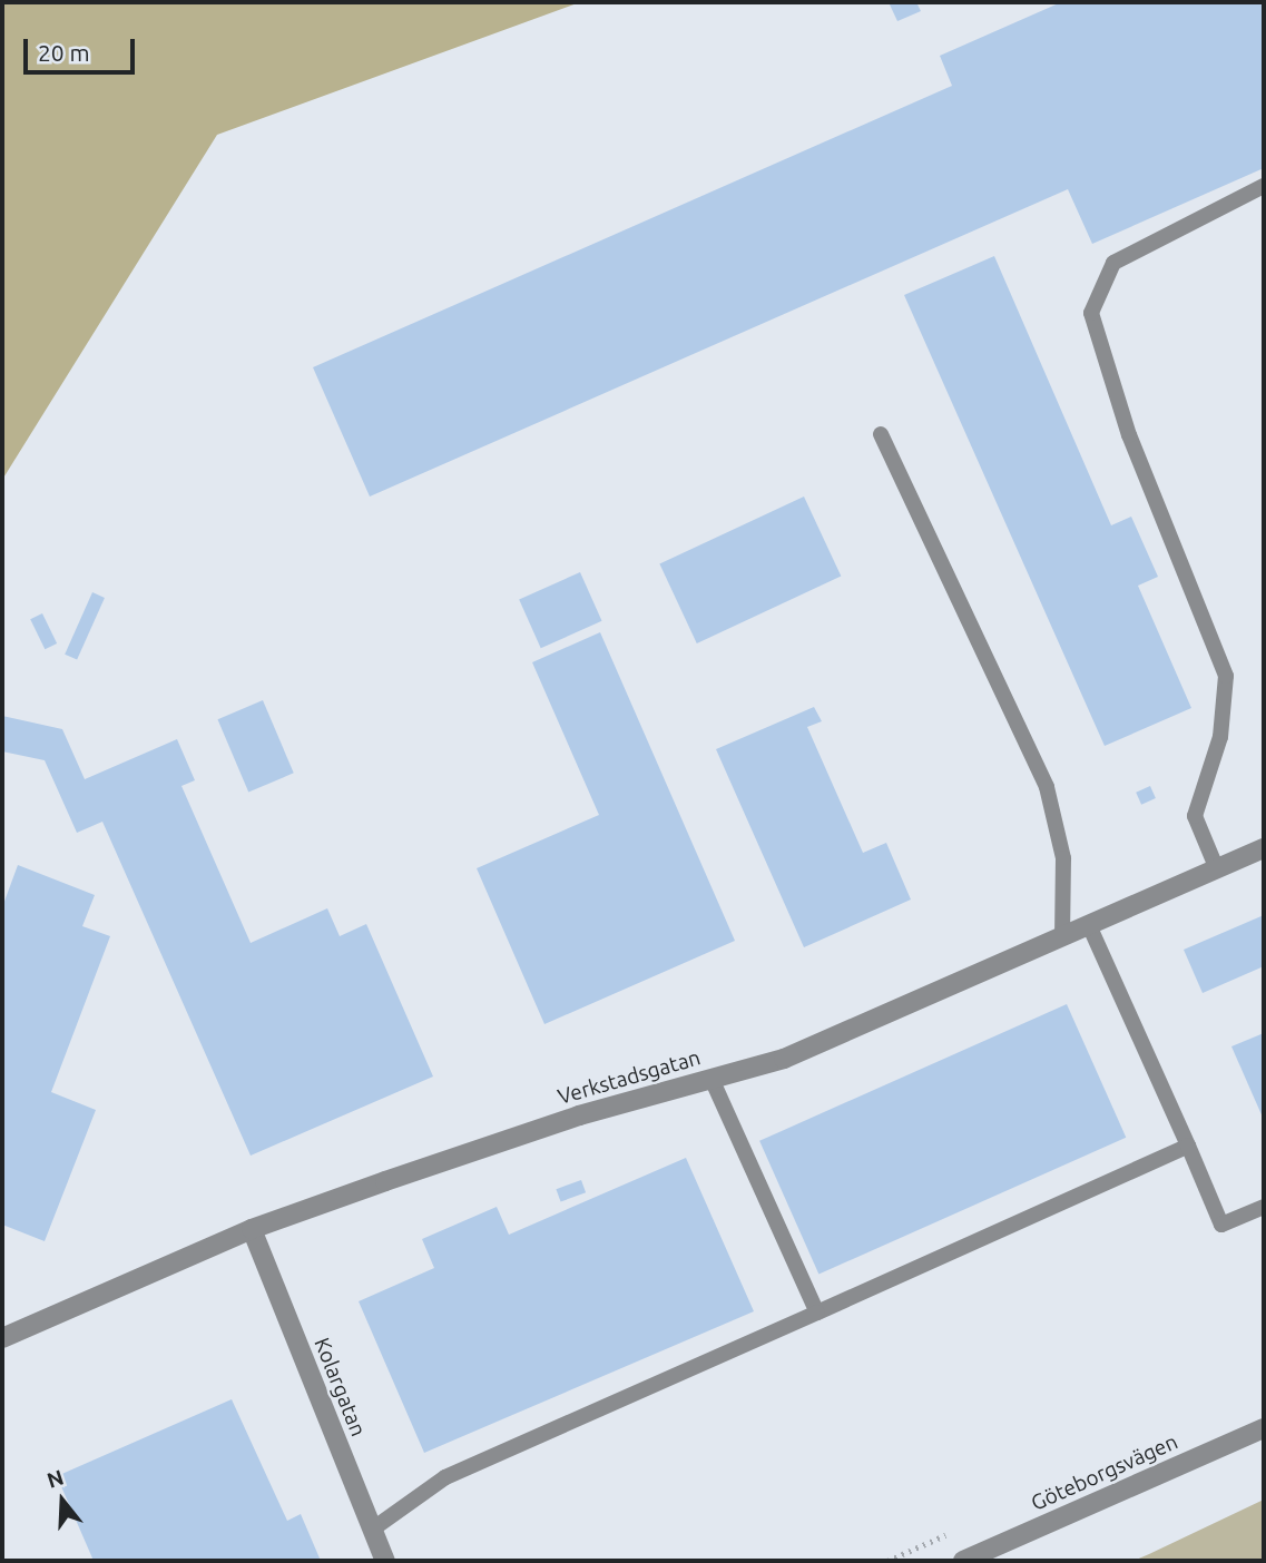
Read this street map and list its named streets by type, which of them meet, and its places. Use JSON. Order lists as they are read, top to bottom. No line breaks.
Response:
{"streets":{"street":["Verkstadsgatan","Kolargatan","Göteborgsvägen"]},"crossings":[["Verkstadsgatan","Kolargatan"]],"scale_bar":"20 m","north":"top"}
